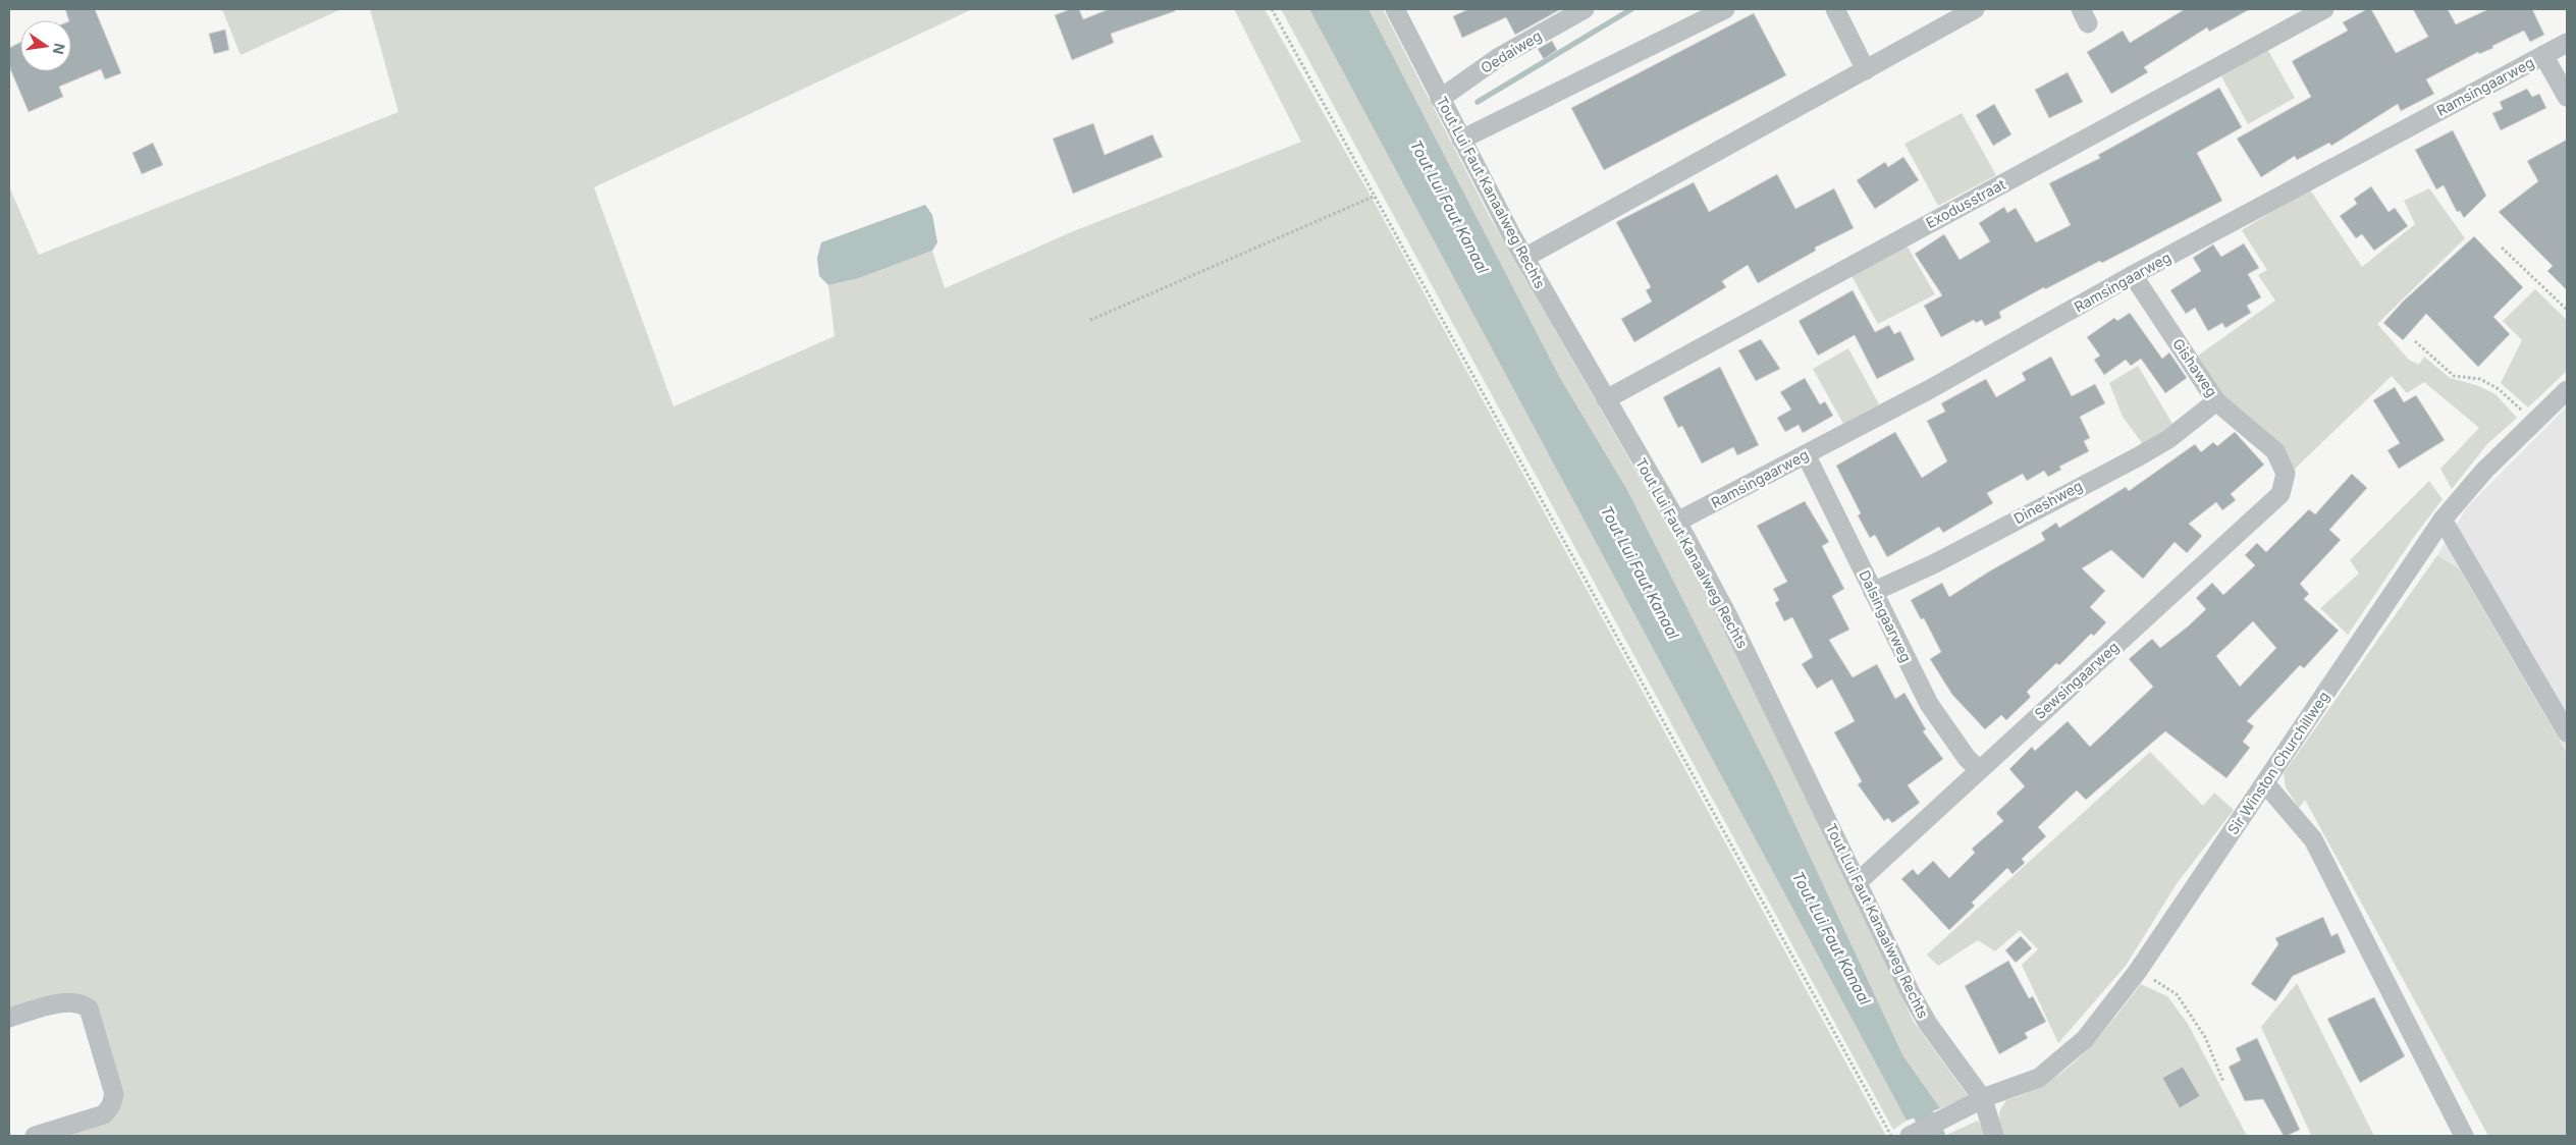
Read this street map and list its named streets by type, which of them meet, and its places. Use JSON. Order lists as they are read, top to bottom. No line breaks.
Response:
{"streets":{"street":["Oedaiweg","Ramsingaarweg","Tout Lui Faut Kanaalweg Rechts","Exodusstraat","Gishaweg","Dineshweg","Dalsingaarweg","Sewsingaarweg","Sir Winston Churchillweg"]},"crossings":[["Oedaiweg","Tout Lui Faut Kanaalweg Rechts"],["Ramsingaarweg","Tout Lui Faut Kanaalweg Rechts"],["Ramsingaarweg","Gishaweg"],["Ramsingaarweg","Dalsingaarweg"],["Tout Lui Faut Kanaalweg Rechts","Exodusstraat"],["Tout Lui Faut Kanaalweg Rechts","Sewsingaarweg"],["Tout Lui Faut Kanaalweg Rechts","Sir Winston Churchillweg"],["Gishaweg","Dineshweg"],["Gishaweg","Sewsingaarweg"],["Dineshweg","Dalsingaarweg"],["Dalsingaarweg","Sewsingaarweg"]],"water":["Tout Lui Faut Kanaal"],"north":"right"}
